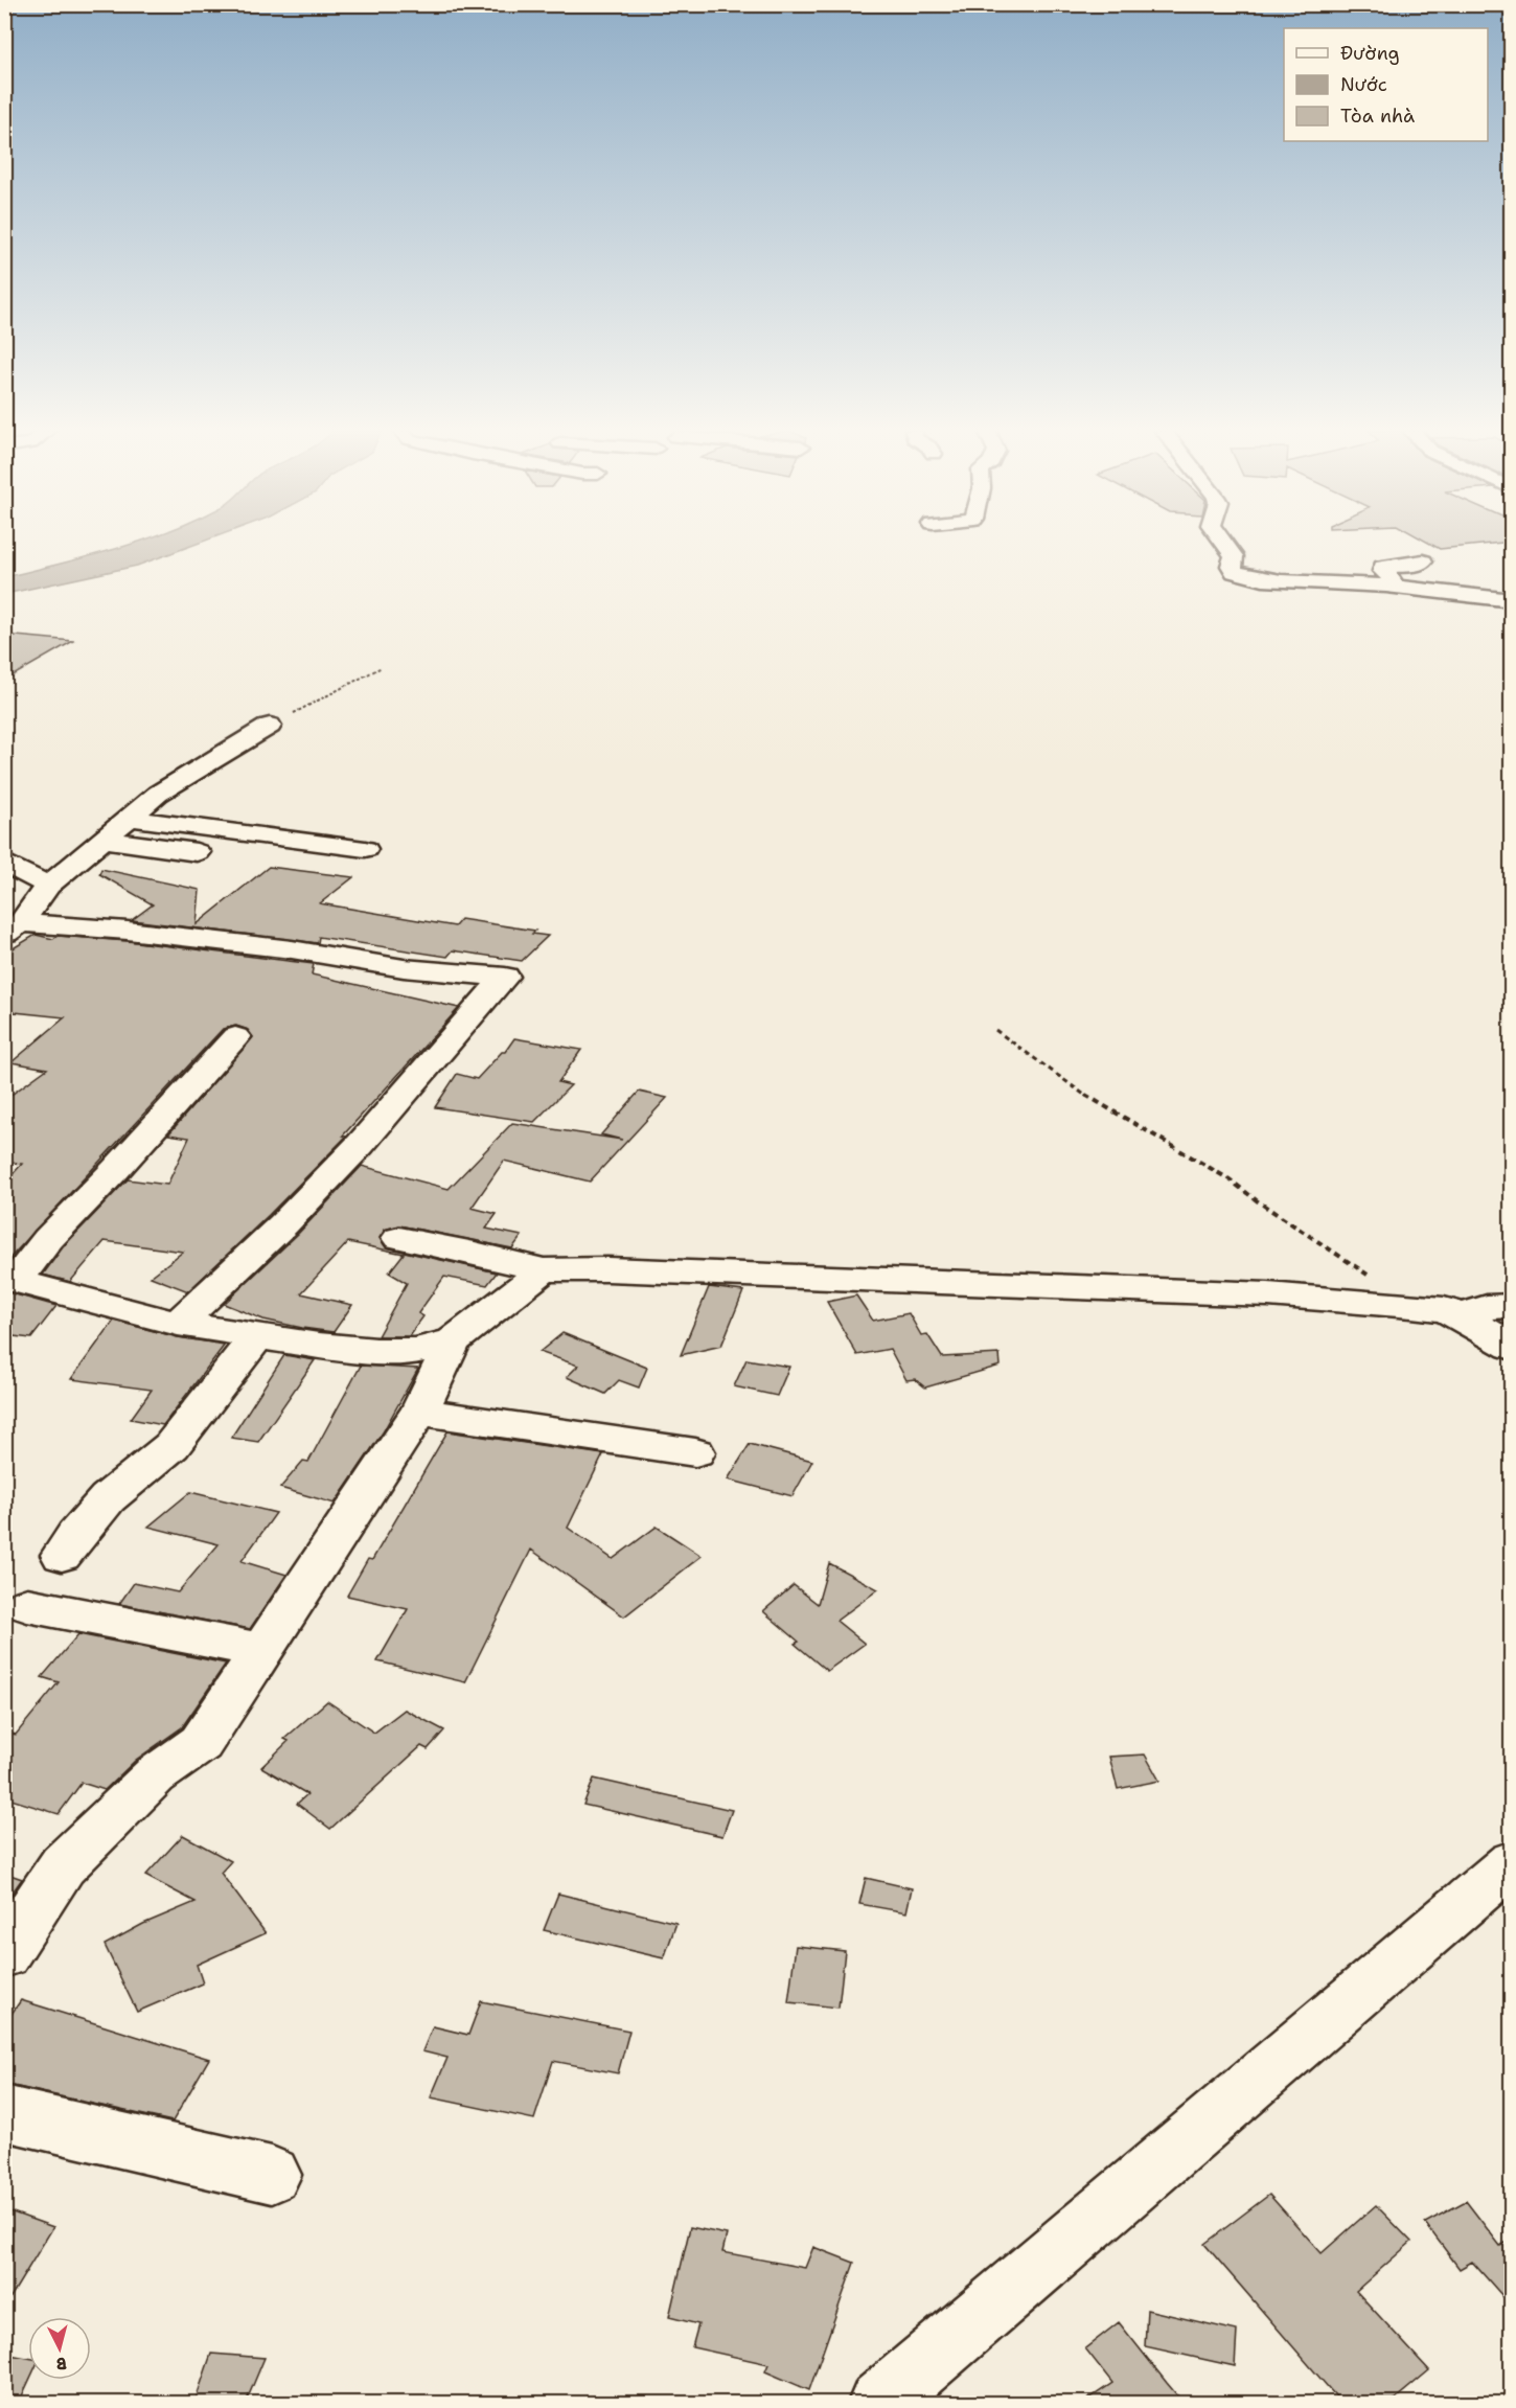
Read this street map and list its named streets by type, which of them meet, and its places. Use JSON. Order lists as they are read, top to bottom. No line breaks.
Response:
{"legend":["Đường","Nước","Tòa nhà"],"north":"bottom"}
